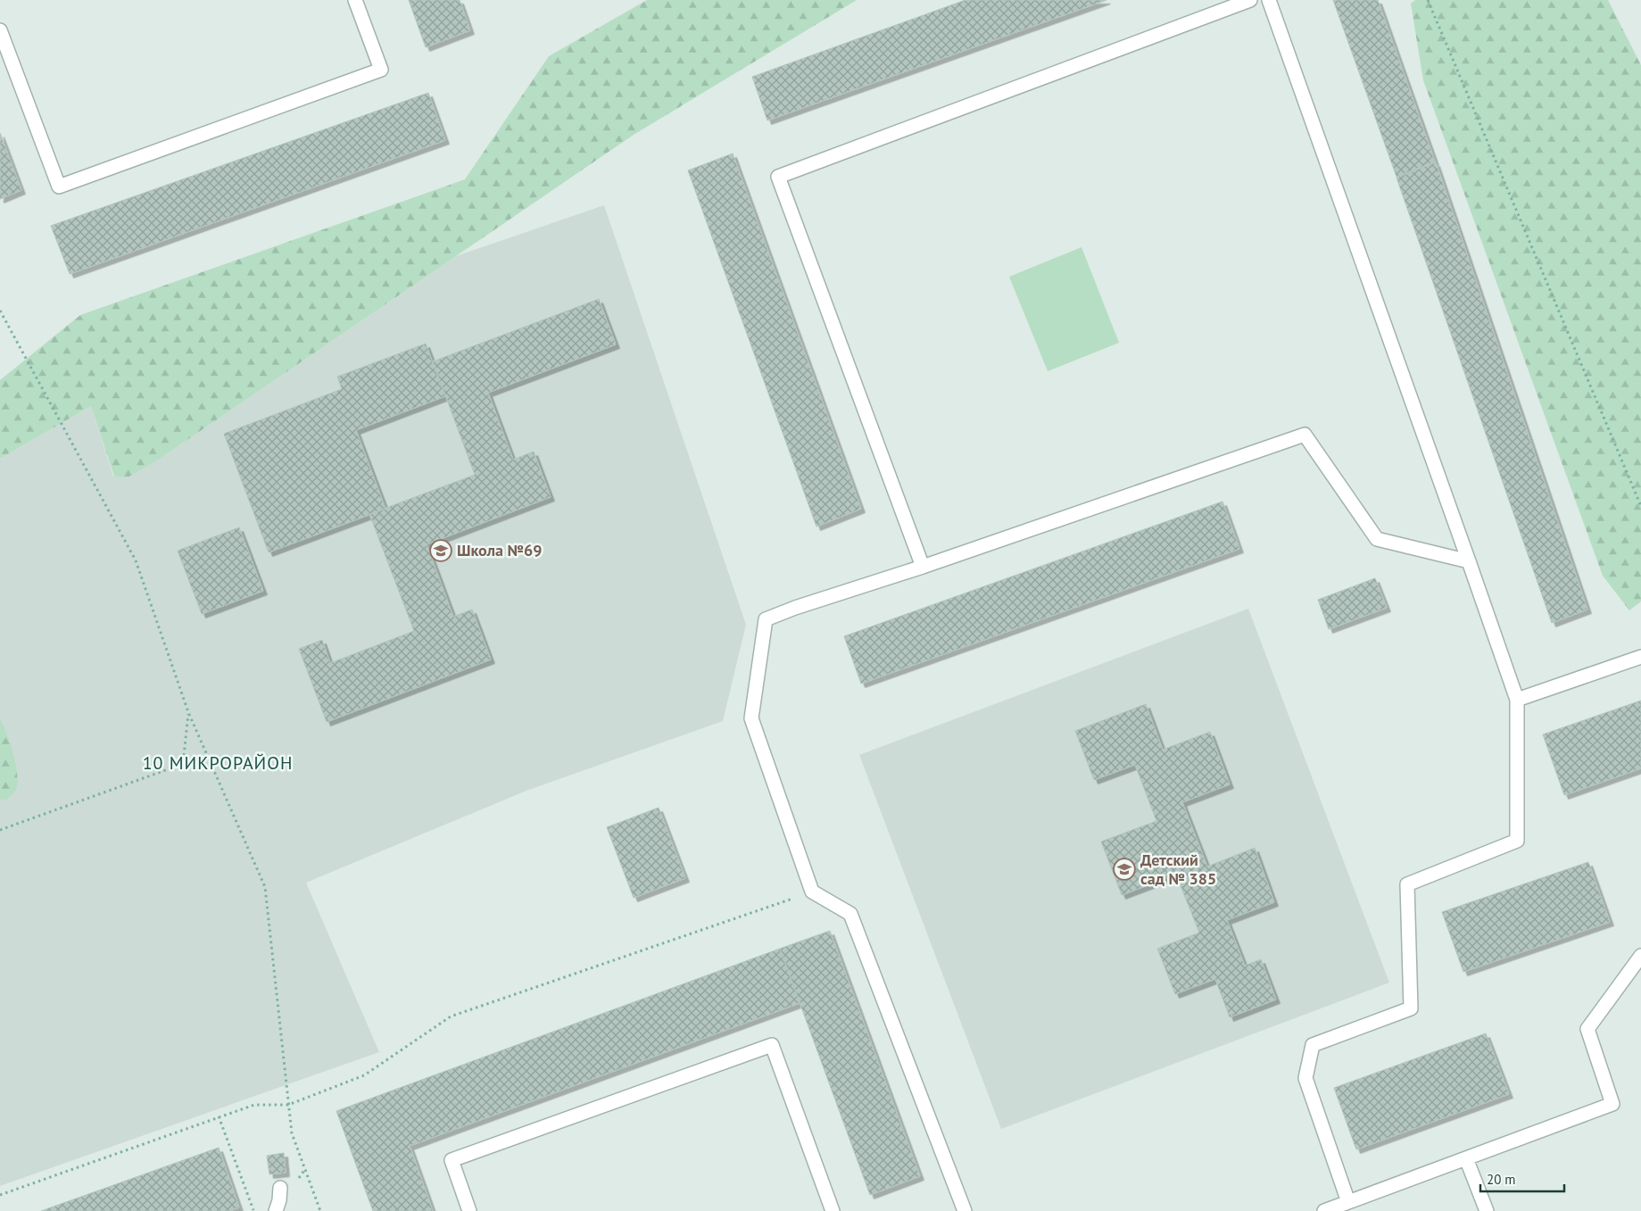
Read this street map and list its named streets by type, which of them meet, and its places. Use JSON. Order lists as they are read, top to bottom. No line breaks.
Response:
{"districts":["10 МИКРОРАЙОН"],"places":{"school or university":["Школа №69","Детский сад № 385"]},"scale_bar":"20 m"}
